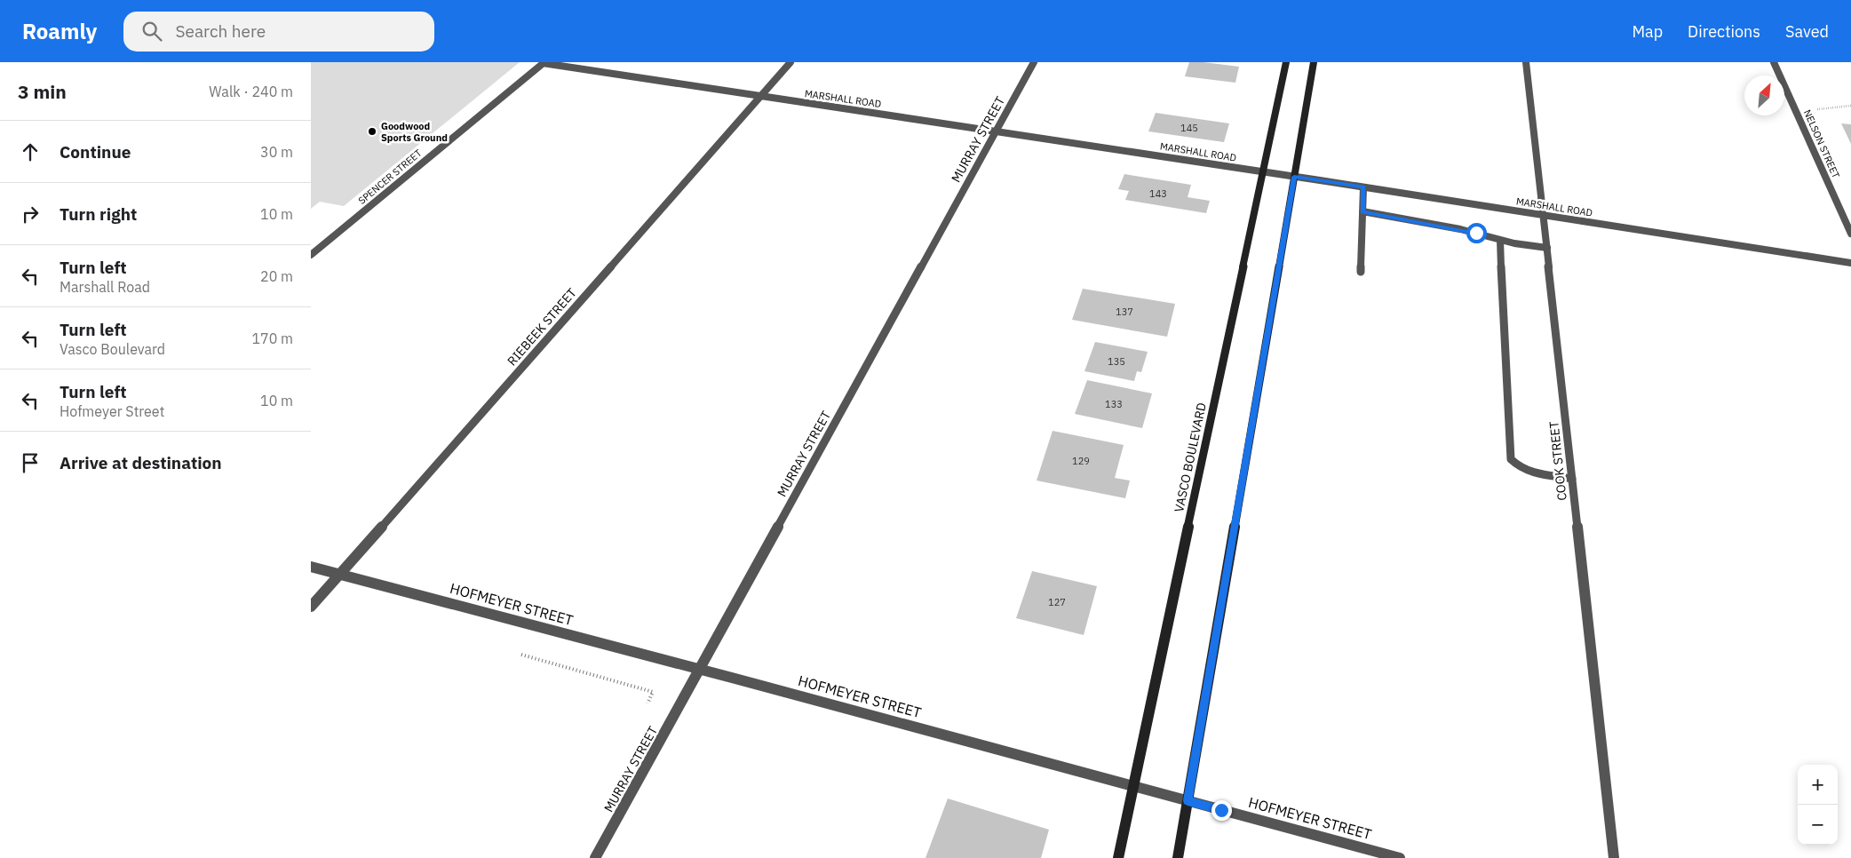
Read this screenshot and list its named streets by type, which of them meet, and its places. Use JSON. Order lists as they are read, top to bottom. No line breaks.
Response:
{"streets":{"main road":["VASCO BOULEVARD"],"street":["MARSHALL ROAD","MURRAY STREET","NELSON STREET","SPENCER STREET","RIEBEEK STREET","COOK STREET","HOFMEYER STREET"]},"crossings":[["MARSHALL ROAD","MURRAY STREET"],["MARSHALL ROAD","SPENCER STREET"],["MARSHALL ROAD","RIEBEEK STREET"],["MARSHALL ROAD","VASCO BOULEVARD"],["MARSHALL ROAD","COOK STREET"],["MURRAY STREET","HOFMEYER STREET"],["RIEBEEK STREET","HOFMEYER STREET"],["VASCO BOULEVARD","HOFMEYER STREET"]],"places":["Goodwood Sports Ground"],"house_numbers":["145","143","137","135","133","129","127"],"north":"top right","page":{"header":"Roamly","search":"Search here","nav":["Map","Directions","Saved"],"heading":["3 min","Walk · 240 m"],"list":[["Continue","30 m"],["Turn right","10 m"],["Turn left","Marshall Road","20 m"],["Turn left","Vasco Boulevard","170 m"],["Turn left","Hofmeyer Street","10 m"],"Arrive at destination"],"map_buttons":["+","−"]}}
